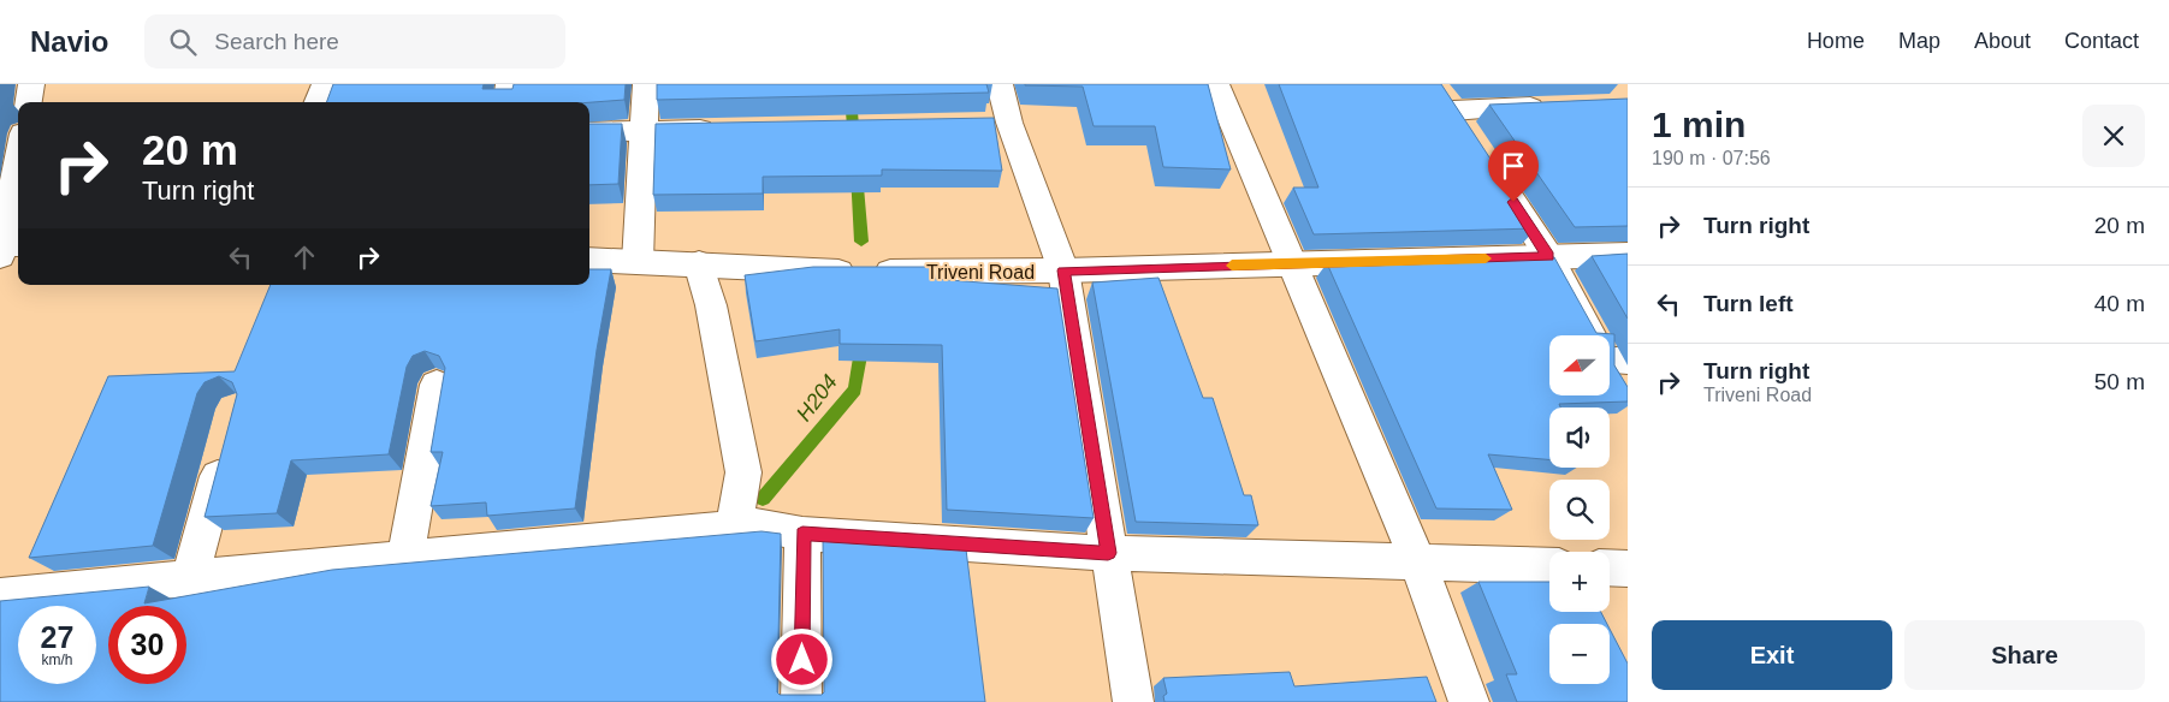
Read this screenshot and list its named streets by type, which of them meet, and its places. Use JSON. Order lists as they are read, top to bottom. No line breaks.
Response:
{"streets":{"street":["Triveni Road"]},"water":["H204"],"north":"left","page":{"header":"Navio","search":"Search here","nav":["Home","Map","About","Contact"],"heading":["1 min","190 m · 07:56"],"turn":["20 m","Turn right"],"list":[{"name":"Turn right","value":"20 m"},{"name":"Turn left","value":"40 m"},{"name":"Turn right","note":"Triveni Road","value":"50 m"}],"map_buttons":["+","−"],"speed":"27 km/h","limit":"30","buttons":["Exit","Share"]}}
